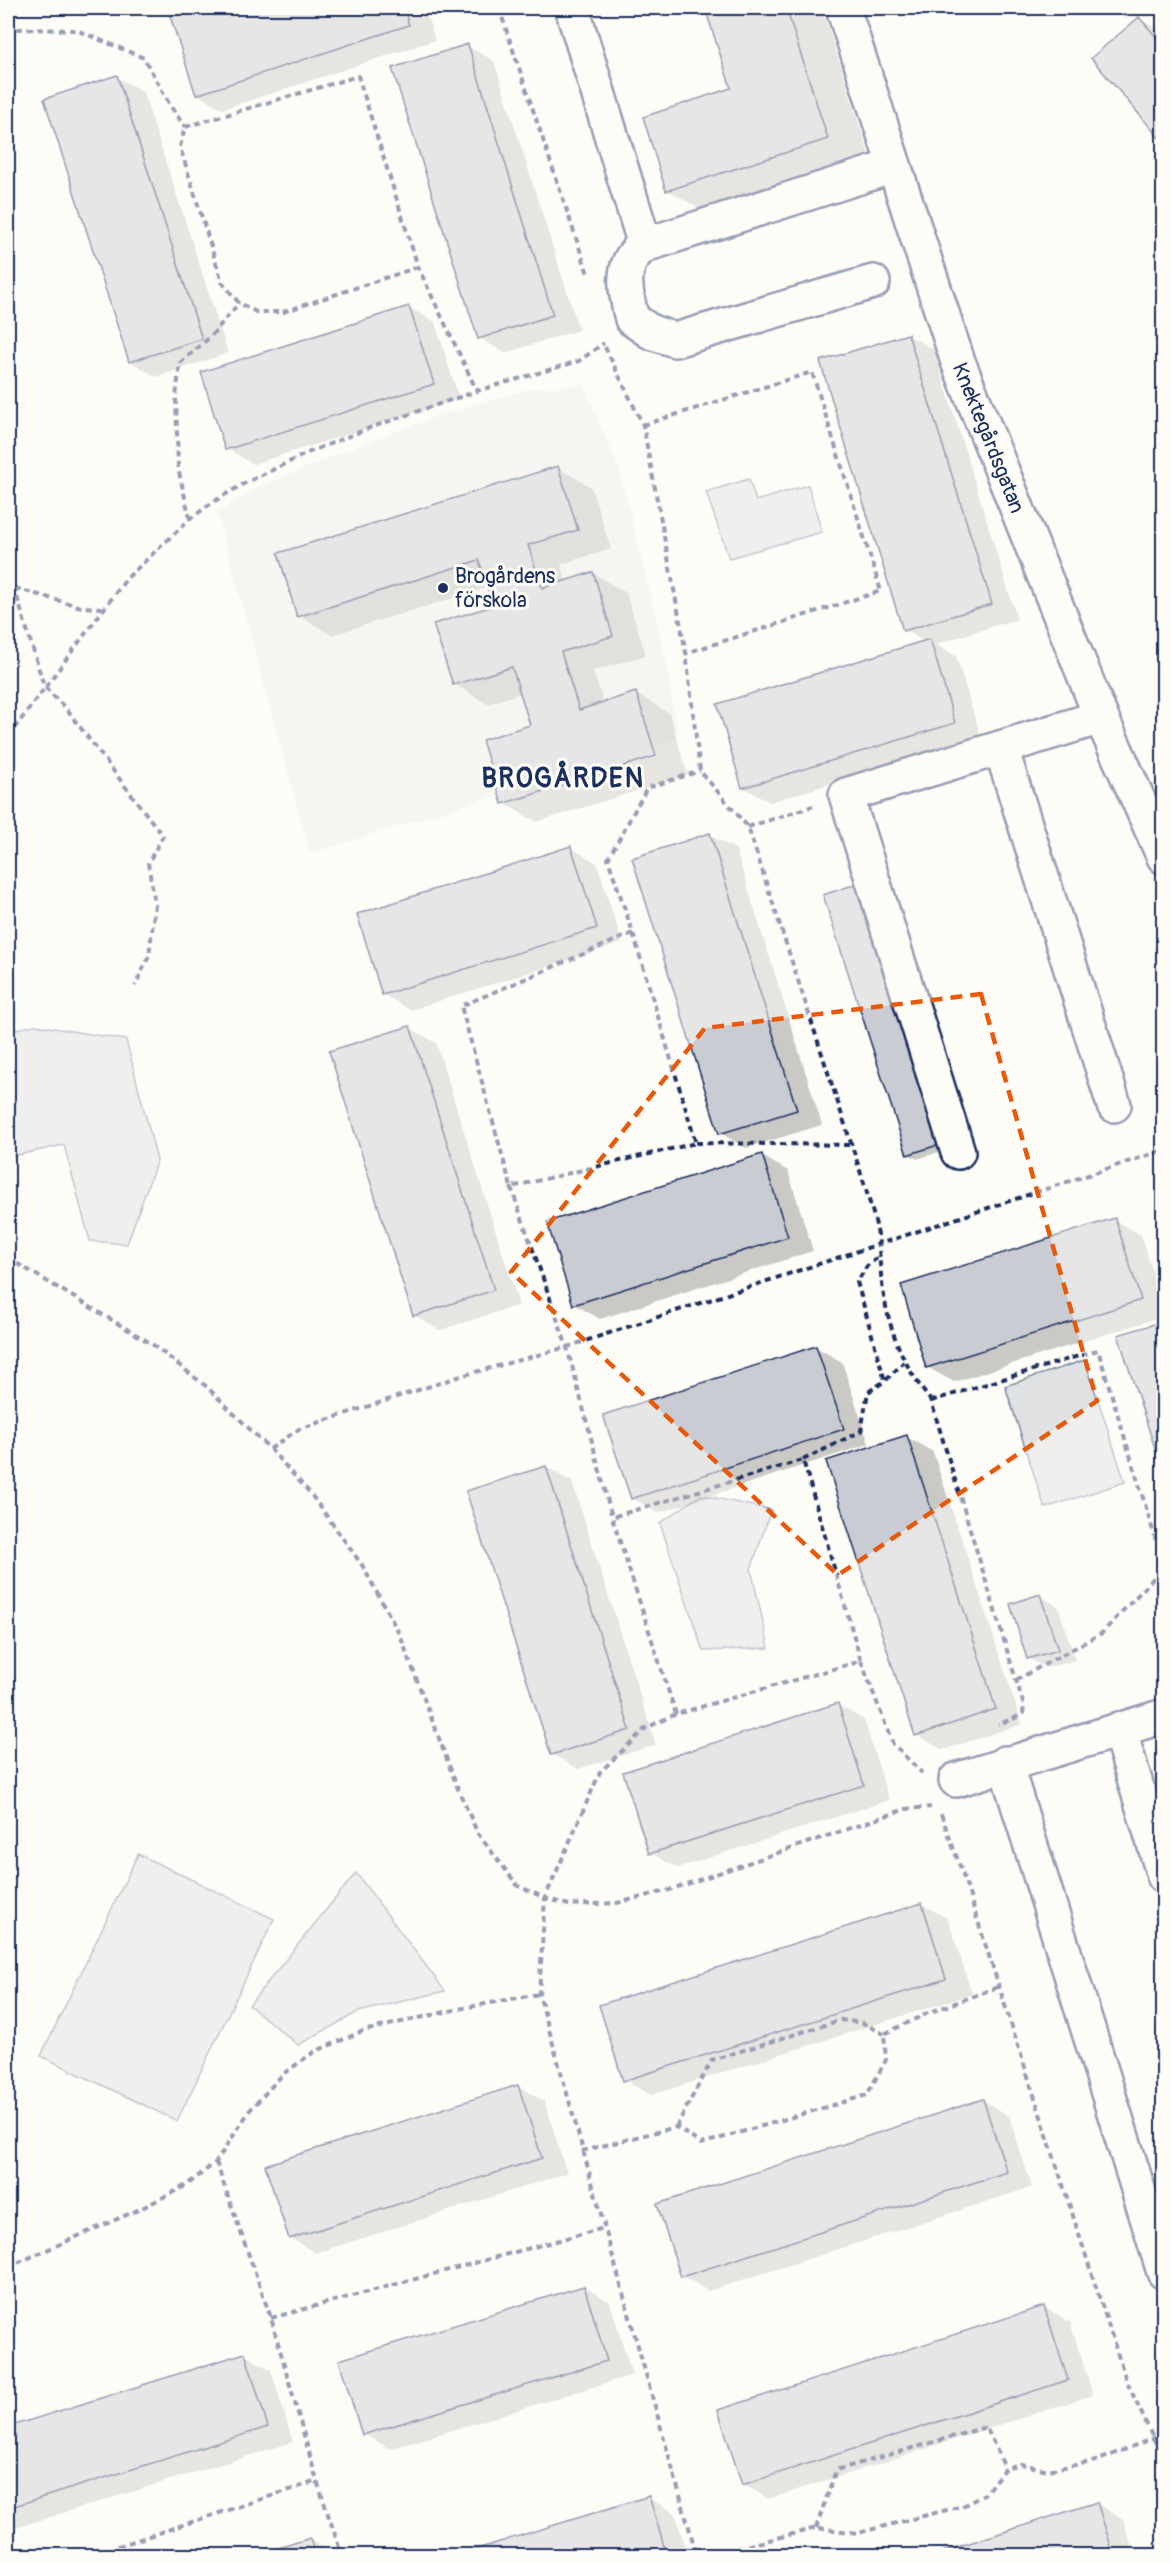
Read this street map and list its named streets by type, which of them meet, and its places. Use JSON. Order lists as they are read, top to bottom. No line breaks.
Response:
{"streets":{"street":["Knektegårdsgatan"]},"districts":["BROGÅRDEN"],"places":["Brogårdens förskola"]}
